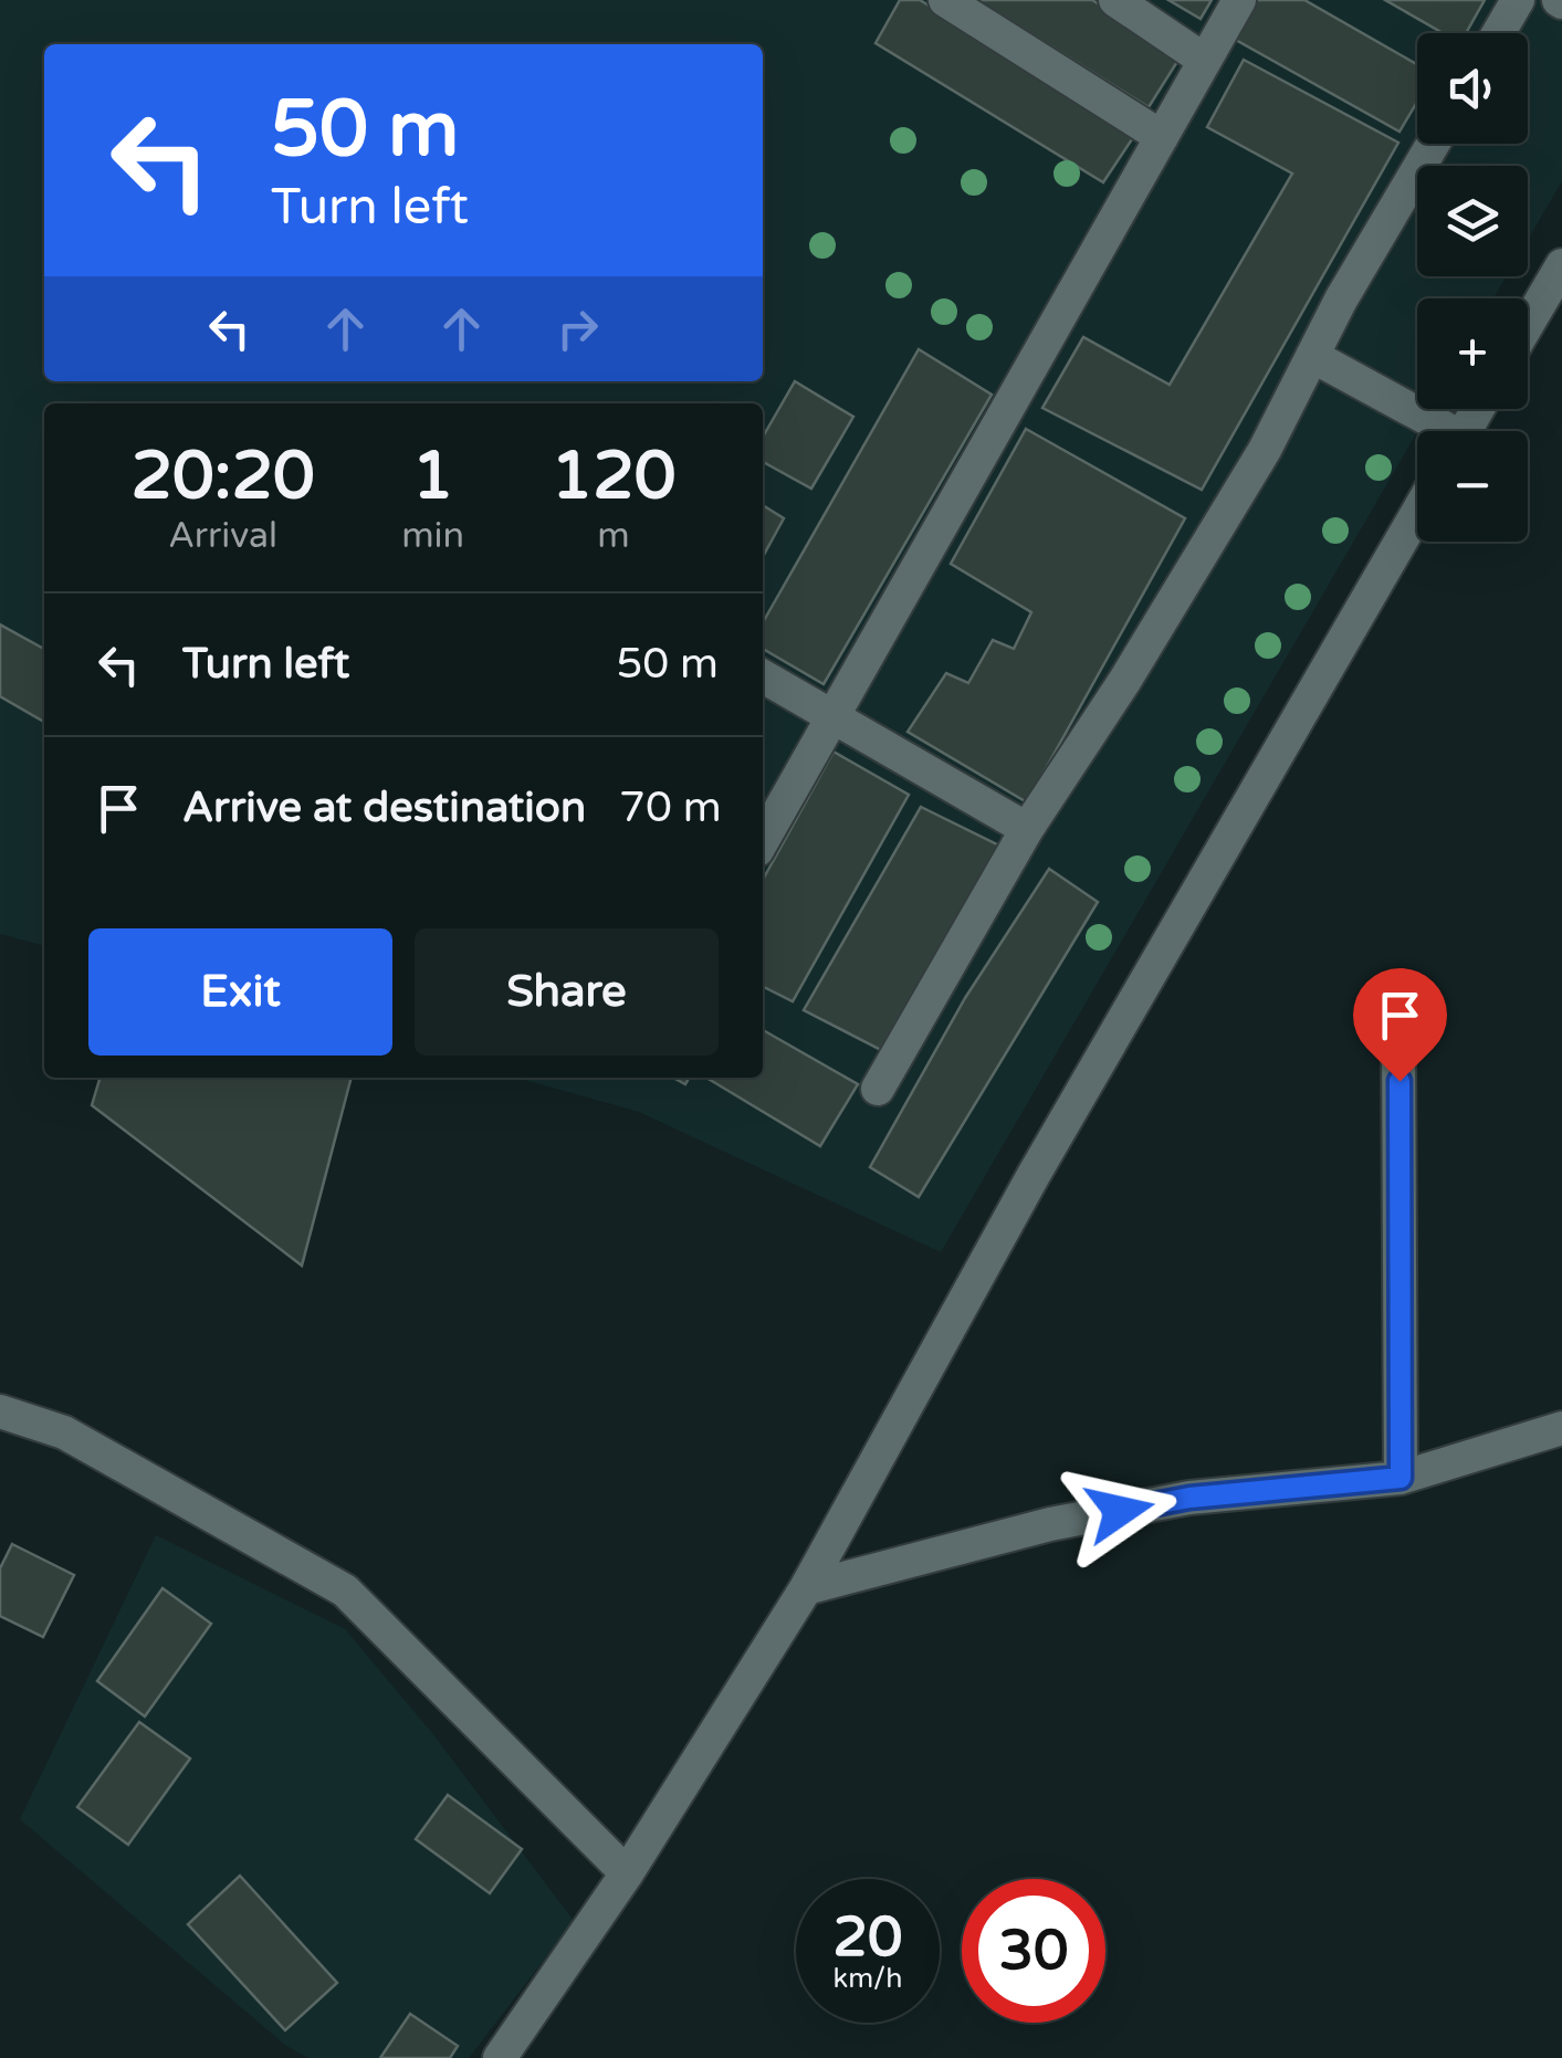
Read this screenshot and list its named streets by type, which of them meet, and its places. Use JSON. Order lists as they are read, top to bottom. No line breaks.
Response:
{"page":{"map_buttons":["+","−"],"turn":["50 m","Turn left"],"eta":["20:20","Arrival","1","min","120","m"],"list":[{"name":"Turn left","value":"50 m"},{"name":"Arrive at destination","value":"70 m"}],"buttons":["Exit","Share"],"speed":"20 km/h","limit":"30"}}
